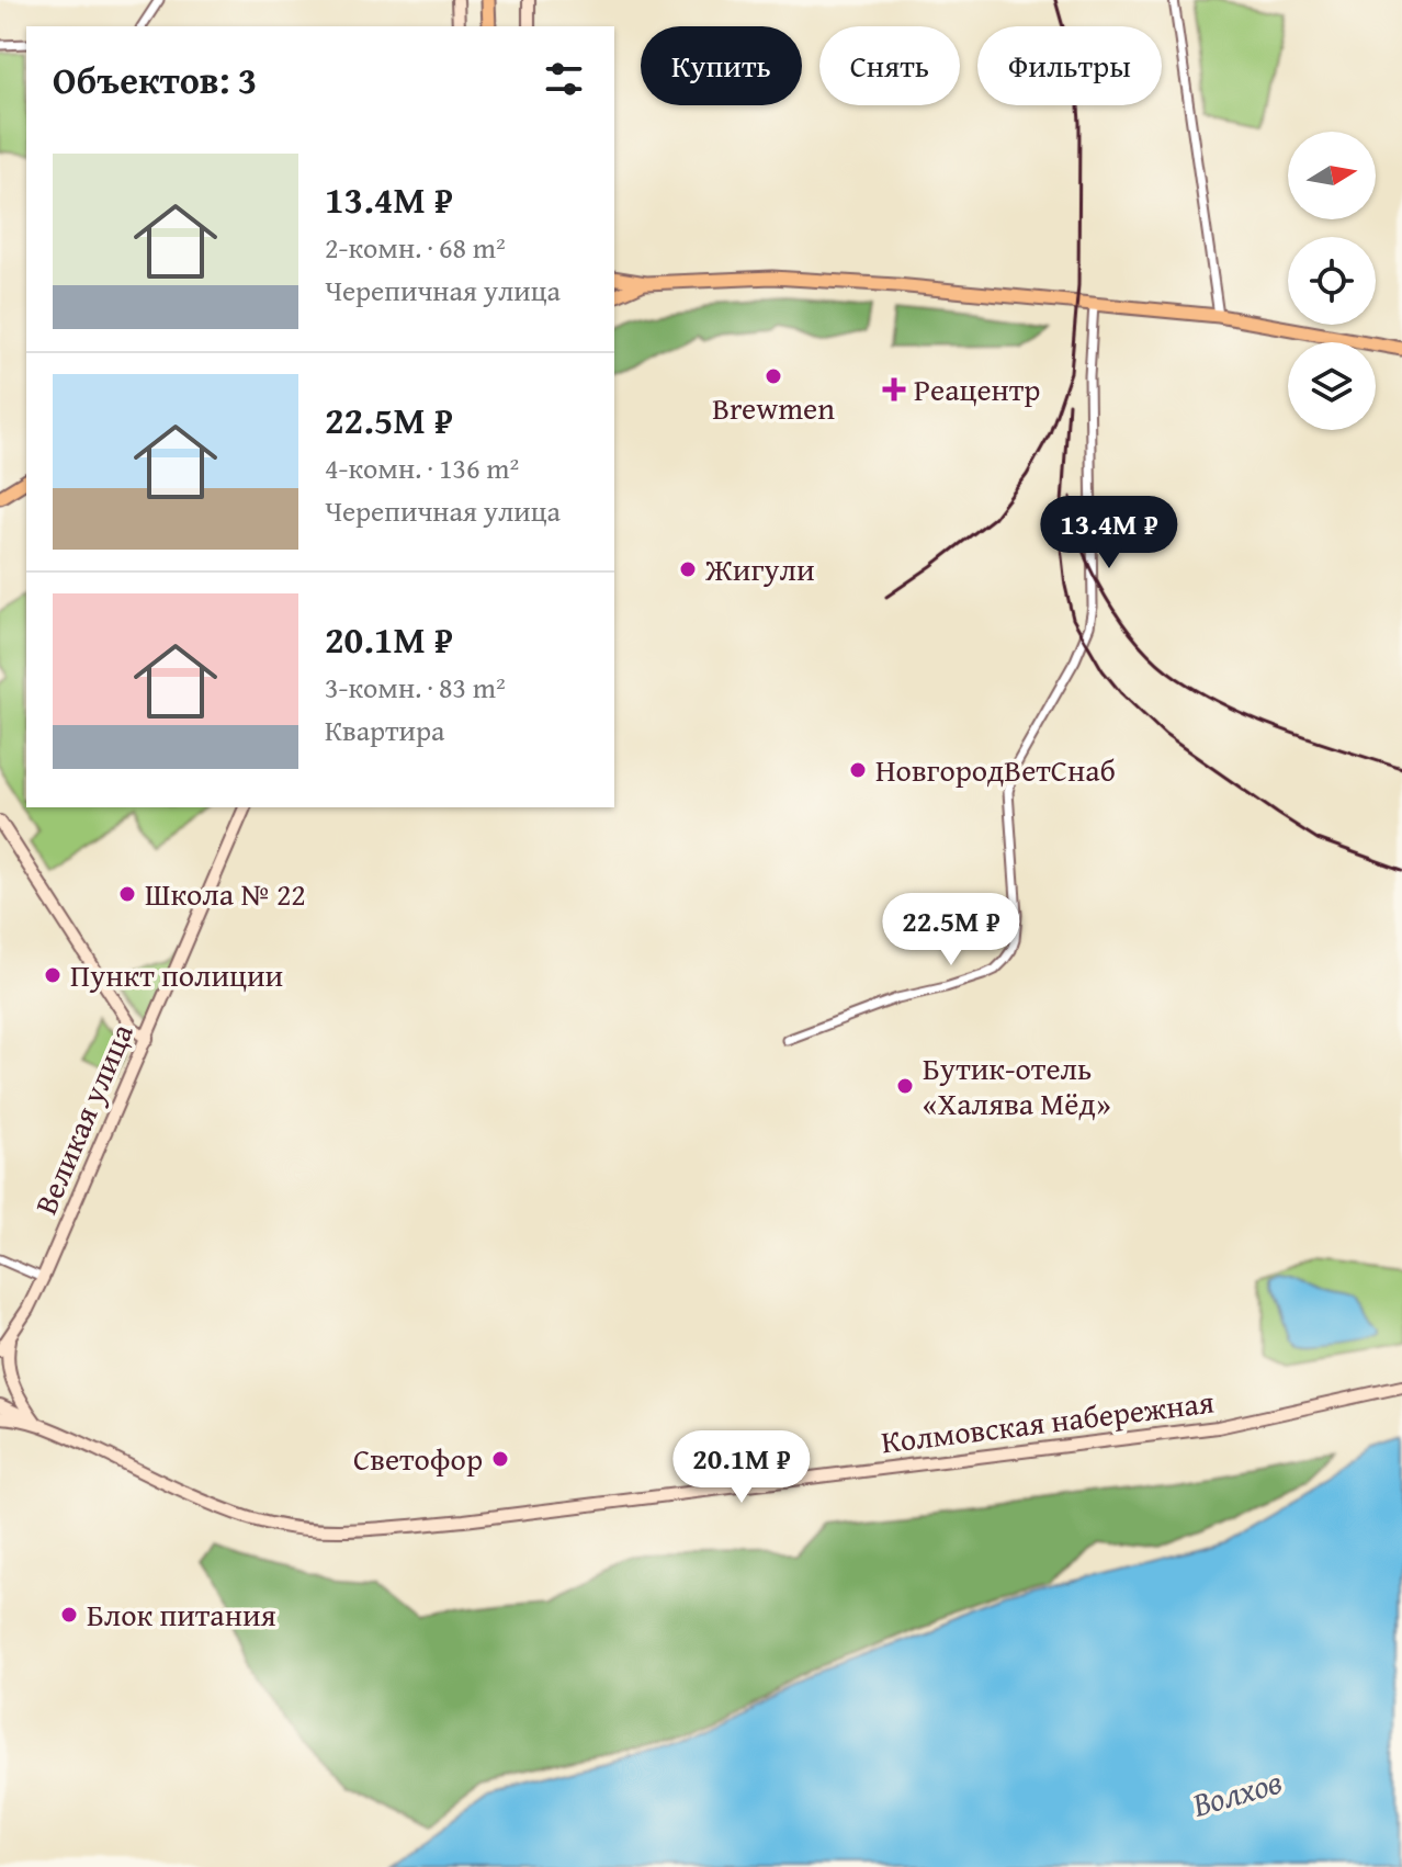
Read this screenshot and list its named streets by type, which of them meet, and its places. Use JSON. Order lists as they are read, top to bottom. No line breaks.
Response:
{"streets":{"main road":["Великая улица","Колмовская набережная"]},"water":["Волхов"],"places":{"other":["Brewmen","Жигули","НовгородВетСнаб","Школа № 22","Пункт полиции","Бутик-отель «Халява Мёд»","Светофор","Блок питания"],"health":["Реацентр"]},"north":"right","page":{"chip":["Купить","Снять","Фильтры"],"heading":"Объектов: 3","list":[{"name":"13.4M ₽","note":"2-комн. · 68 m² · Черепичная улица"},{"name":"22.5M ₽","note":"4-комн. · 136 m² · Черепичная улица"},{"name":"20.1M ₽","note":"3-комн. · 83 m² · Квартира"}],"price":["13.4M ₽","22.5M ₽","20.1M ₽"]}}
